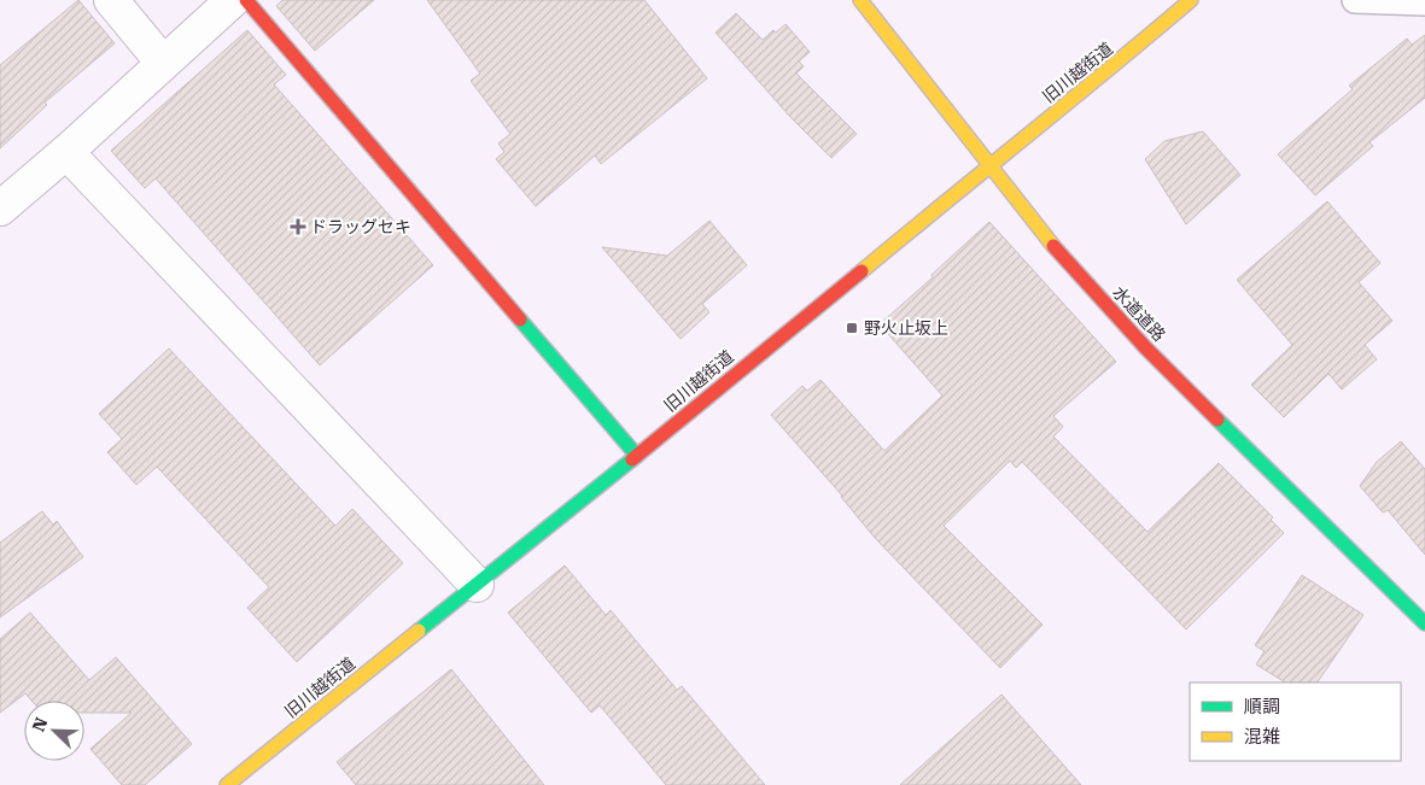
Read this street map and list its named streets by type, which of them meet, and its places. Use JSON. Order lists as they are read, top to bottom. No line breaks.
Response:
{"streets":{"street":["旧川越街道","水道道路"]},"crossings":[["旧川越街道","水道道路"]],"places":{"health":["ドラッグセキ"],"transit":["野火止坂上"]},"legend":["順調","混雑"],"north":"top left"}
